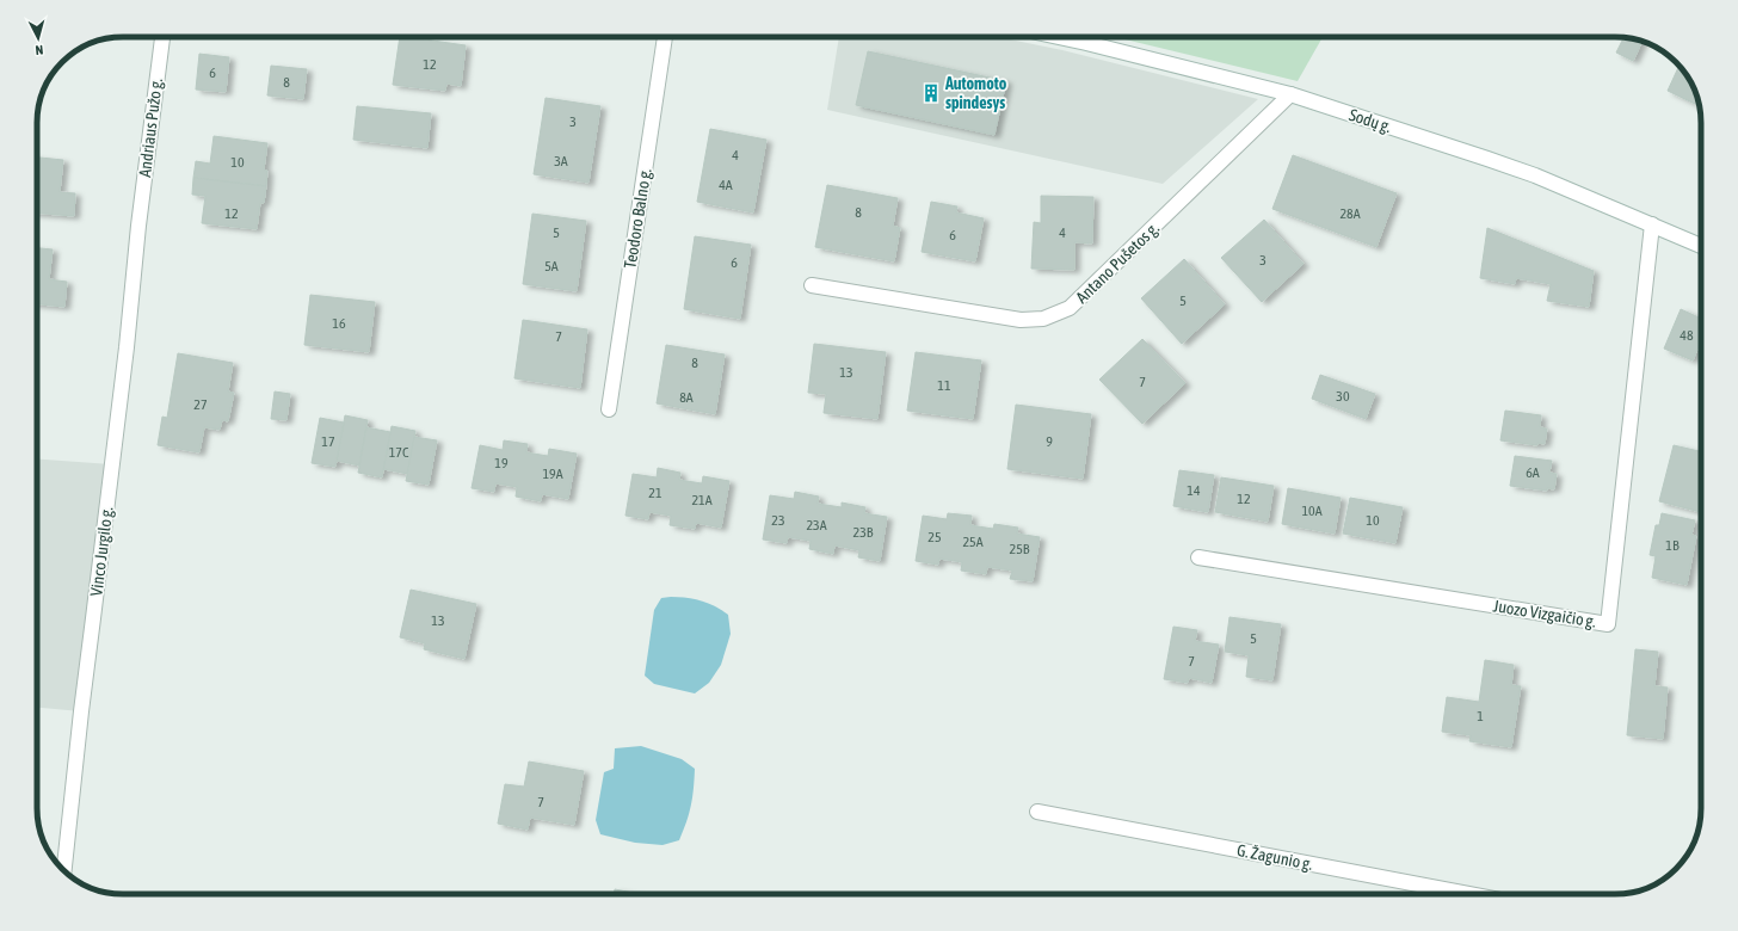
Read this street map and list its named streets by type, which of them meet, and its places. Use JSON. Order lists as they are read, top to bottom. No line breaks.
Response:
{"streets":{"street":["Sodų g.","Andriaus Pužo g.","Teodoro Balno g.","Antano Pušetos g.","Vinco Jurgilo g.","Juozo Vizgaičio g.","G. Žagunio g."]},"crossings":[["Sodų g.","Antano Pušetos g."],["Sodų g.","Juozo Vizgaičio g."],["Andriaus Pužo g.","Vinco Jurgilo g."]],"places":{"building":["Automoto spindesys"]},"house_numbers":["12","6","8","3","4","3A","10","4A","8","12","28A","5","4","6","3","6","5A","5","16","48","7","8","13","7","11","30","8A","27","17","9","17C","19","6A","19A","14","21","12","21A","10A","23","10","23A","23B","25","25A","1B","25B","13","5","7","1","7"],"north":"bottom"}
